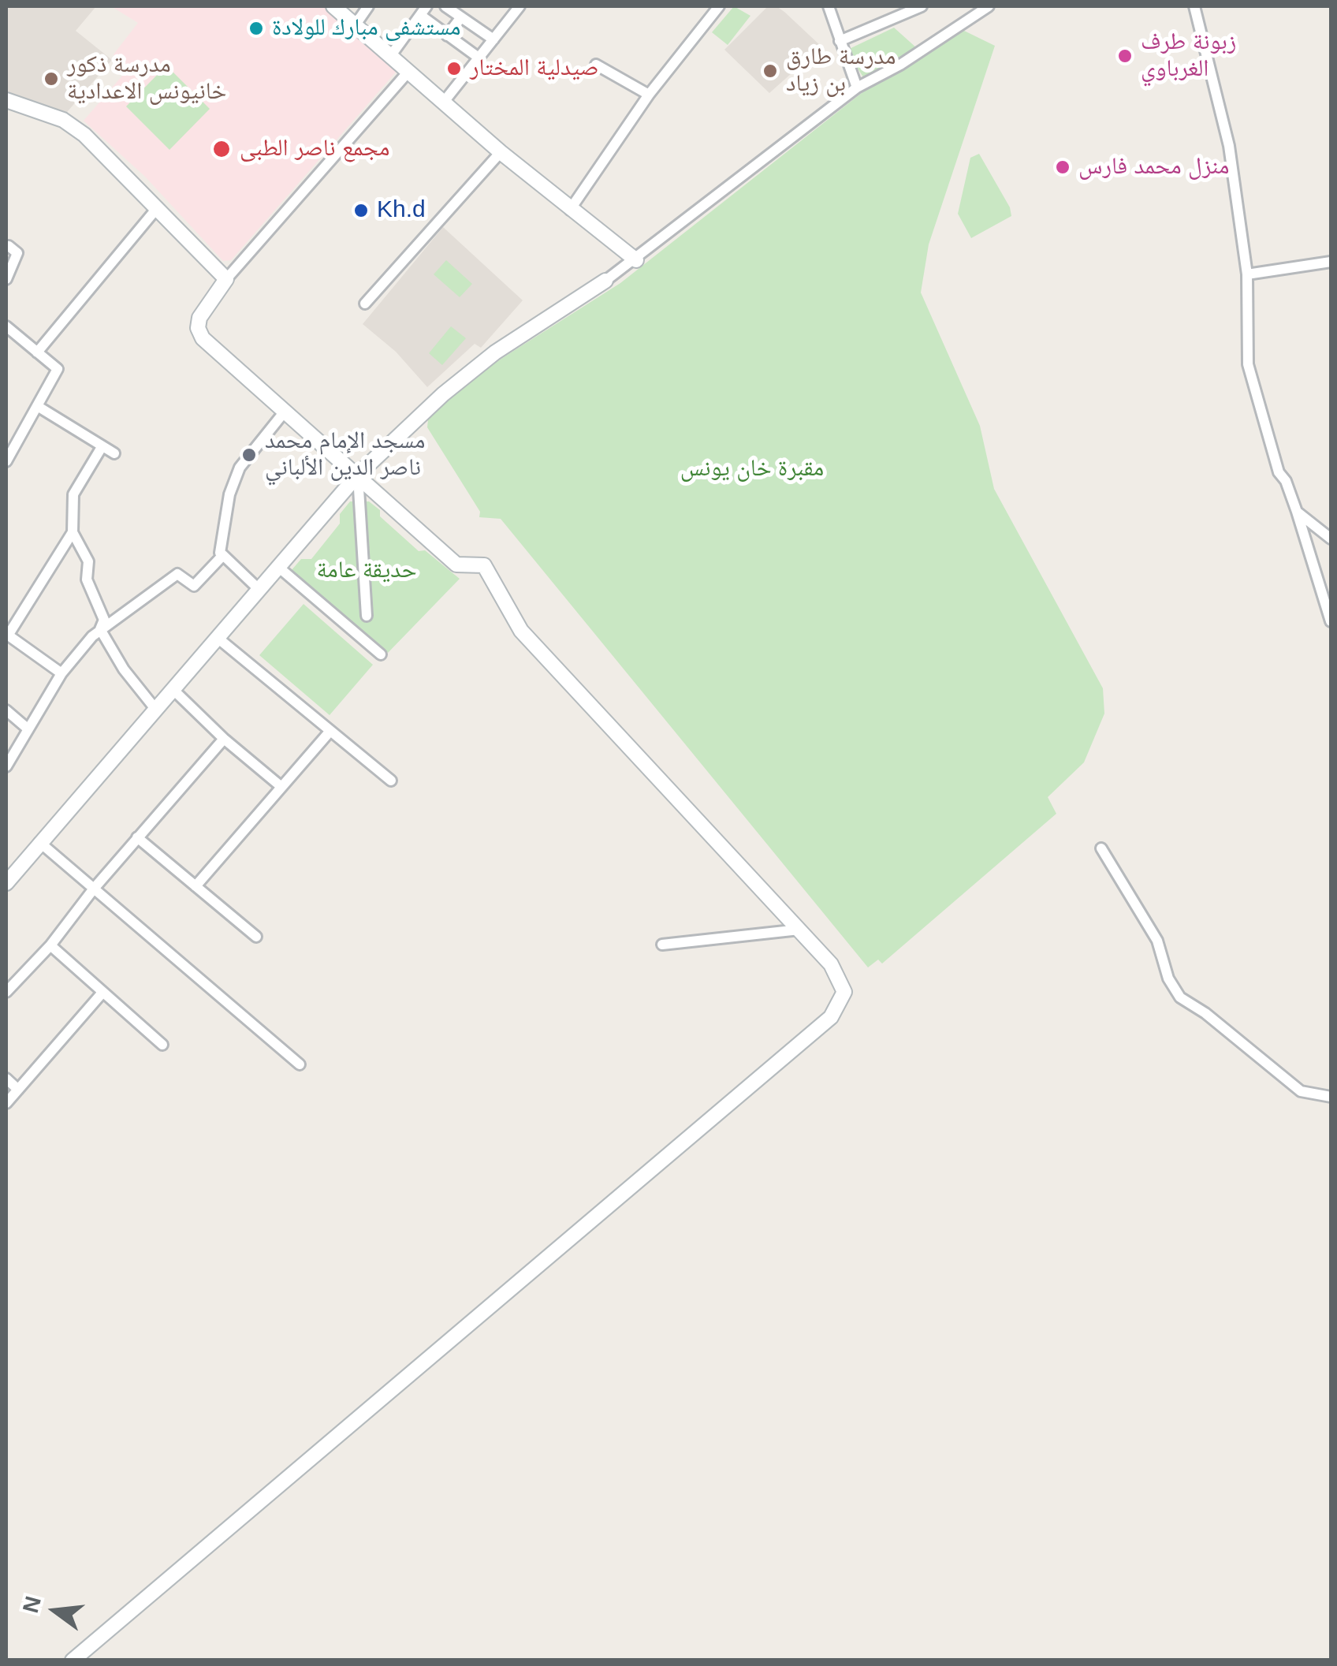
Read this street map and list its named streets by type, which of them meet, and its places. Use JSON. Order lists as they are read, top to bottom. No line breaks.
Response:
{"parks":["مقبرة خان يونس","حديقة عامة"],"places":["مستشفى مبارك للولادة","زبونة طرف الغرباوي","صيدلية المختار","مدرسة طارق بن زياد","مدرسة ذكور خانيونس الاعدادية","مجمع ناصر الطبى","منزل محمد فارس","Kh.d","مسجد الإمام محمد ناصر الدين الألباني"],"north":"left"}
